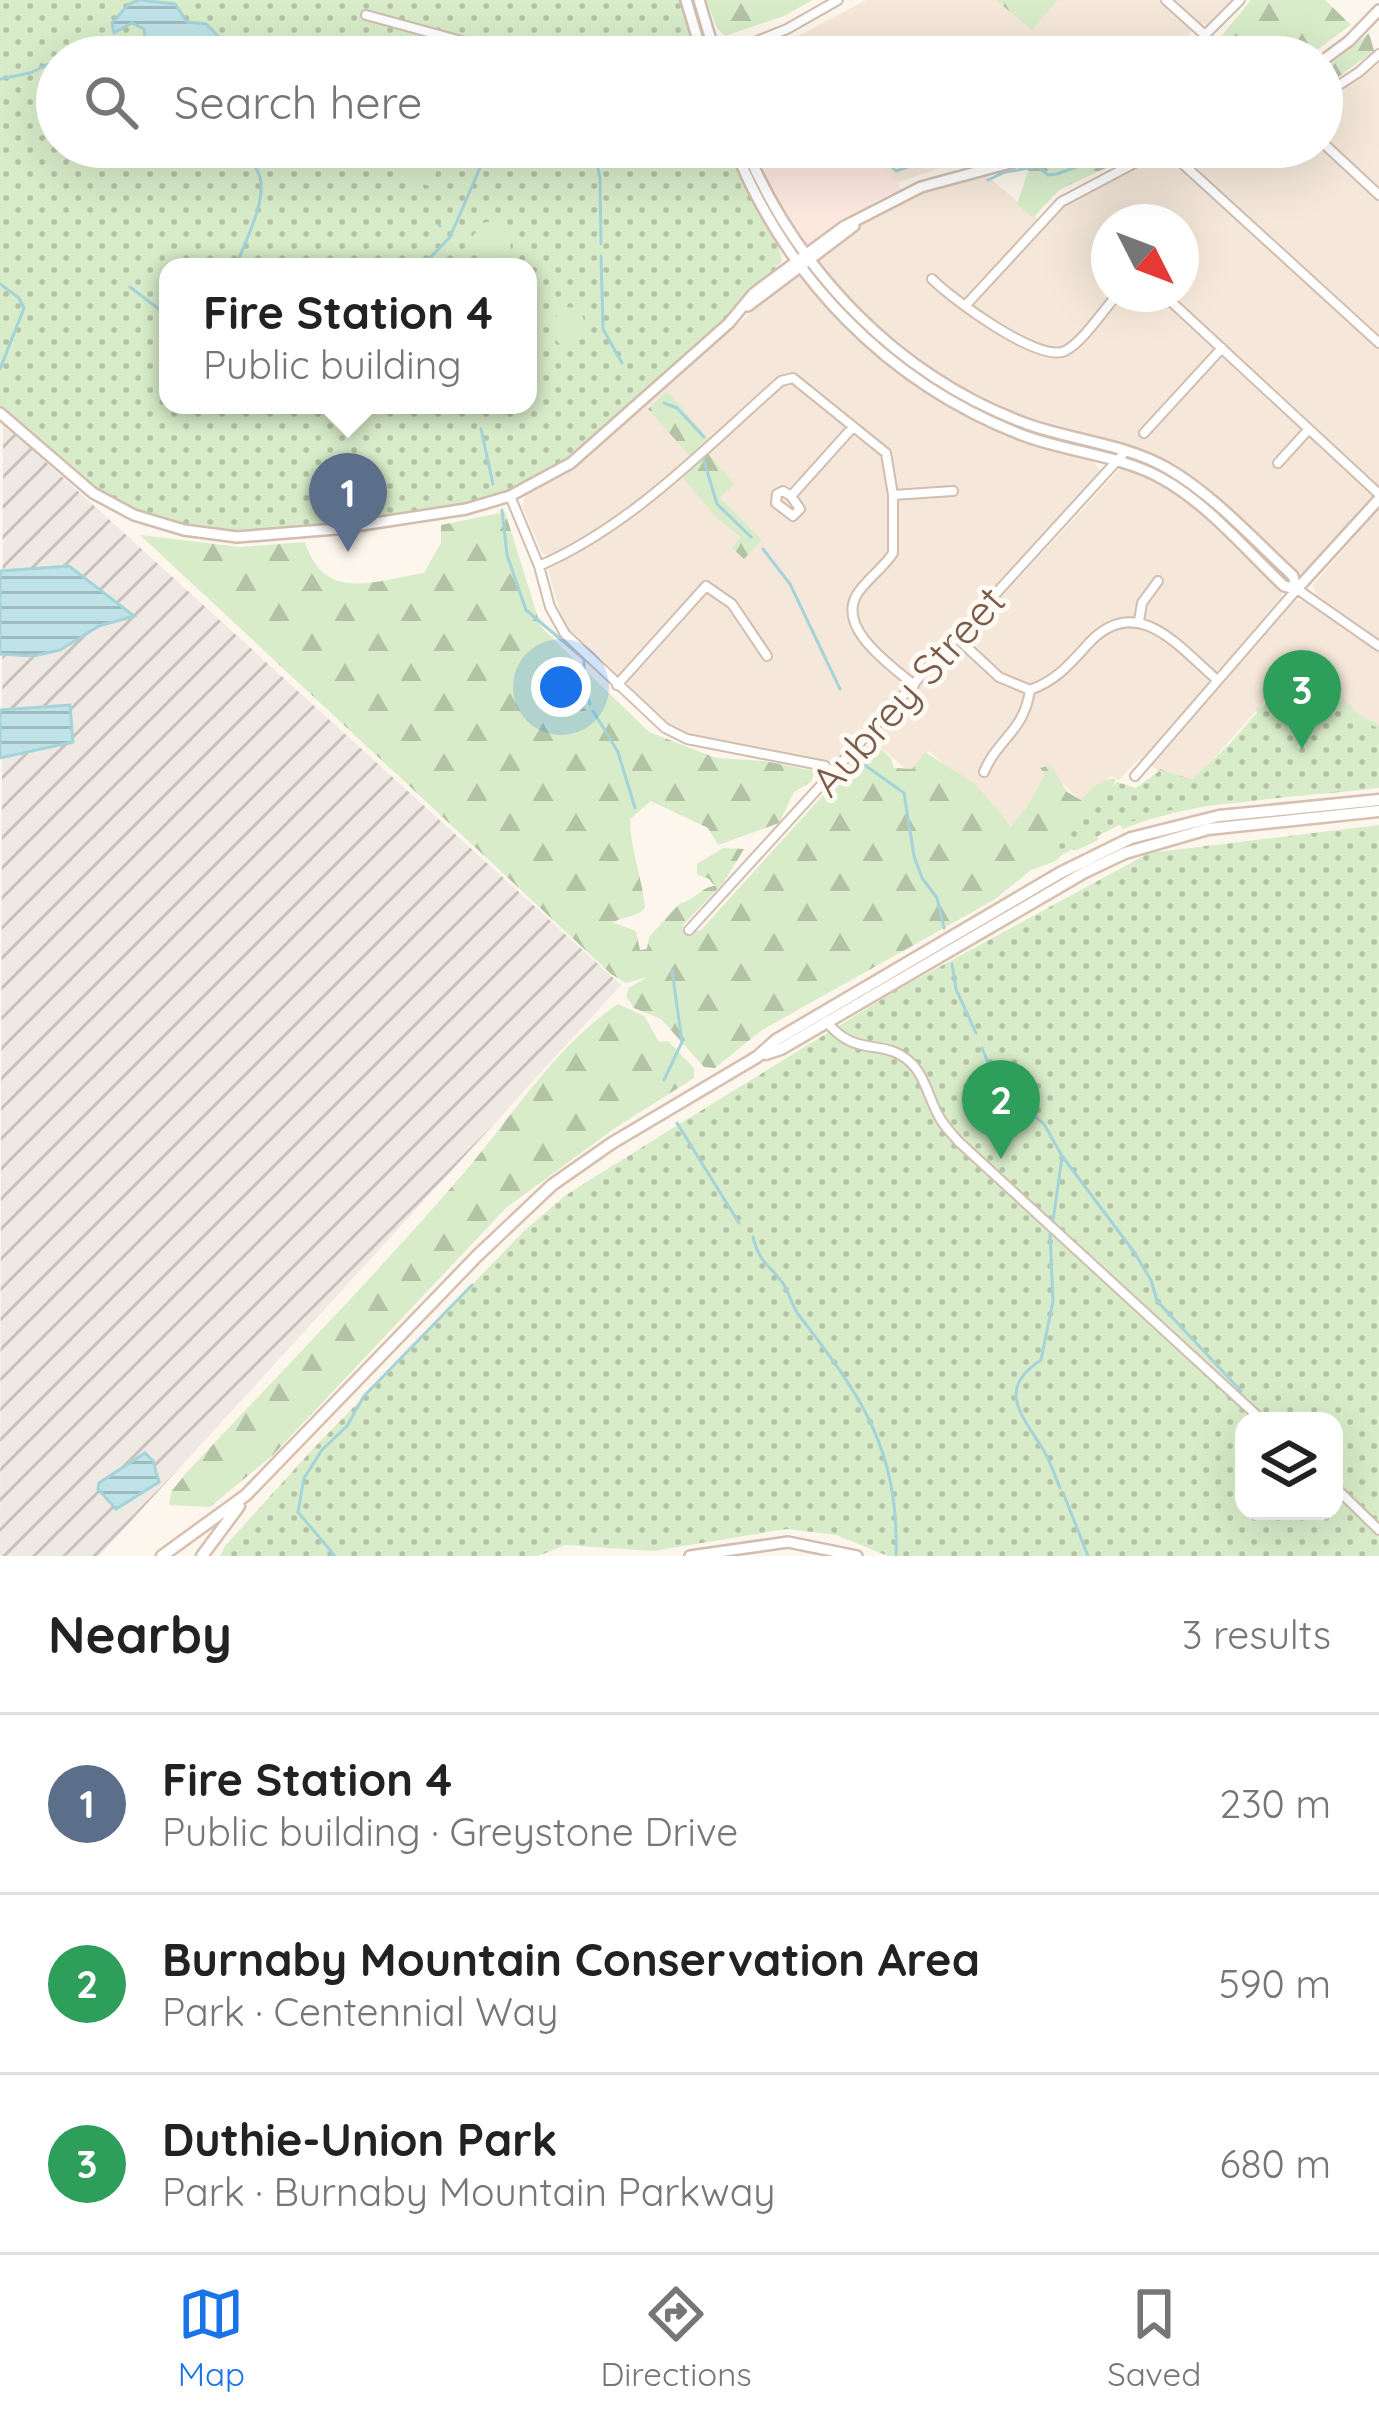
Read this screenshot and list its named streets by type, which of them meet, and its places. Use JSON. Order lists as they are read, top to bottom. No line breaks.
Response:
{"streets":{"street":["Aubrey Street"]},"north":"bottom right","page":{"search":"Search here","popup":["Fire Station 4","Public building"],"pins":["1","3","2"],"heading":["Nearby","3 results"],"list":[{"mark":"1","name":"Fire Station 4","note":"Public building · Greystone Drive","value":"230 m"},{"mark":"2","name":"Burnaby Mountain Conservation Area","note":"Park · Centennial Way","value":"590 m"},{"mark":"3","name":"Duthie-Union Park","note":"Park · Burnaby Mountain Parkway","value":"680 m"}],"nav":["Map","Directions","Saved"]}}
